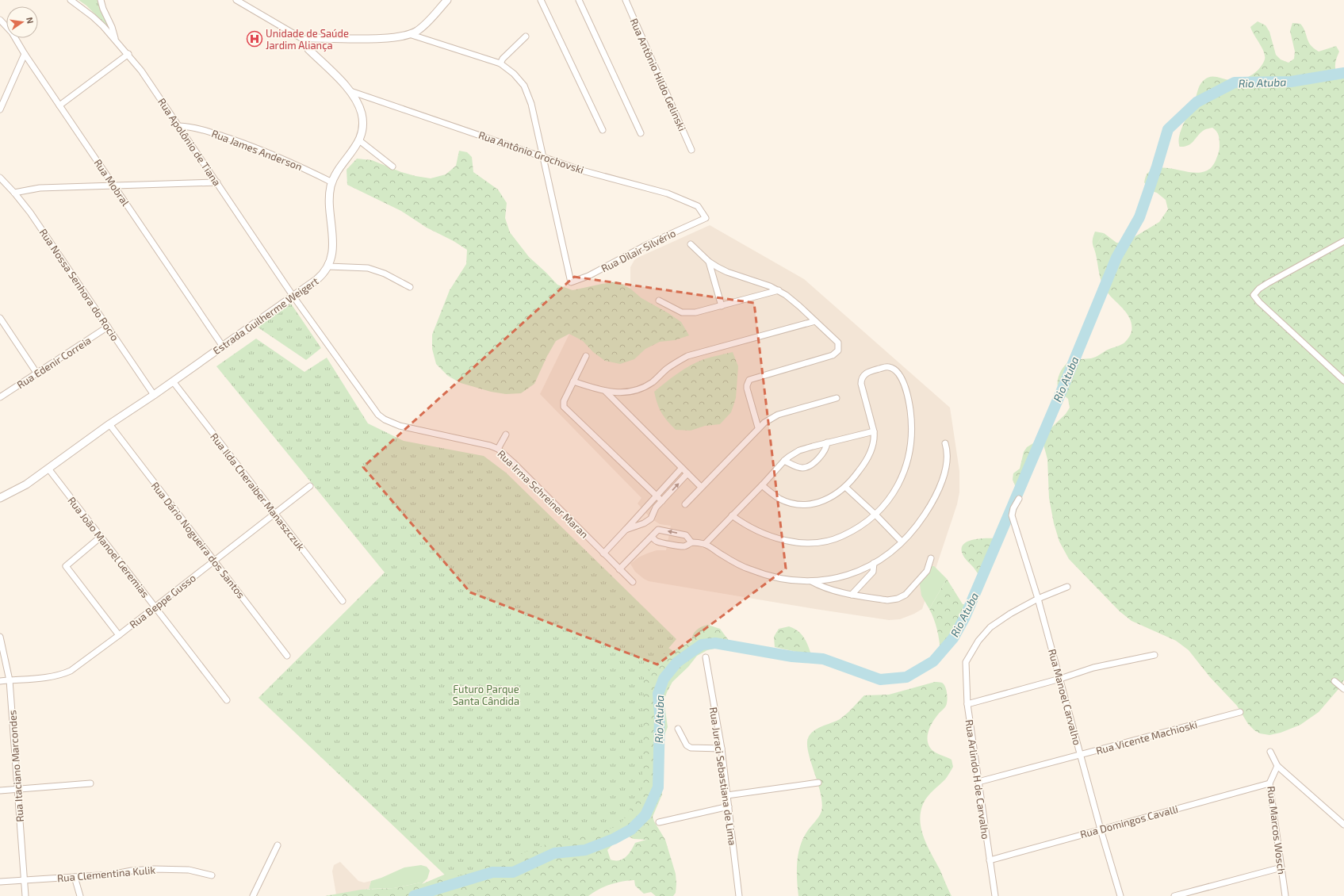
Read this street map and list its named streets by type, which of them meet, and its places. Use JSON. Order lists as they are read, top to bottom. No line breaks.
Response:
{"streets":{"street":["Rua Antônio Hildo Gelinski","Rua Apolônio de Tiana","Rua James Anderson","Rua Antônio Grochovski","Rua Mobral","Rua Dilair Silvério","Rua Nossa Senhora do Rocio","Estrada Guilherme Weigert","Rua Edenir Correia","Rua Ilda Cheraiber Manaszczuk","Rua Irma Schreiner Maran","Rua Dário Nogueira dos Santos","Rua João Manoel Geremias","Rua Beppe Gusso","Rua Manoel Carvalho","Rua Vicente Machioski","Rua Itaciano Marcondes","Rua Juraci Sebastiana de Lima","Rua Arlindo H de Carvalho","Rua Domingos Cavalli","Rua Marcos Wosch","Rua Clementina Kulik"]},"crossings":[["Rua Apolônio de Tiana","Rua James Anderson"],["Rua Apolônio de Tiana","Estrada Guilherme Weigert"],["Rua Apolônio de Tiana","Rua Irma Schreiner Maran"],["Rua James Anderson","Estrada Guilherme Weigert"],["Rua Antônio Grochovski","Rua Dilair Silvério"],["Rua Antônio Grochovski","Estrada Guilherme Weigert"],["Rua Mobral","Estrada Guilherme Weigert"],["Rua Nossa Senhora do Rocio","Estrada Guilherme Weigert"],["Rua Nossa Senhora do Rocio","Rua Edenir Correia"],["Estrada Guilherme Weigert","Rua Ilda Cheraiber Manaszczuk"],["Estrada Guilherme Weigert","Rua Irma Schreiner Maran"],["Estrada Guilherme Weigert","Rua Dário Nogueira dos Santos"],["Estrada Guilherme Weigert","Rua João Manoel Geremias"],["Rua Ilda Cheraiber Manaszczuk","Rua Beppe Gusso"],["Rua Dário Nogueira dos Santos","Rua Beppe Gusso"],["Rua João Manoel Geremias","Rua Beppe Gusso"],["Rua Beppe Gusso","Rua Itaciano Marcondes"],["Rua Manoel Carvalho","Rua Vicente Machioski"],["Rua Manoel Carvalho","Rua Arlindo H de Carvalho"],["Rua Manoel Carvalho","Rua Domingos Cavalli"],["Rua Vicente Machioski","Rua Arlindo H de Carvalho"],["Rua Itaciano Marcondes","Rua Clementina Kulik"],["Rua Arlindo H de Carvalho","Rua Domingos Cavalli"],["Rua Domingos Cavalli","Rua Marcos Wosch"]],"water":["Rio Atuba"],"parks":["Futuro Parque Santa Cândida"],"places":{"hospital":["Unidade de Saúde Jardim Aliança"]},"north":"right"}
